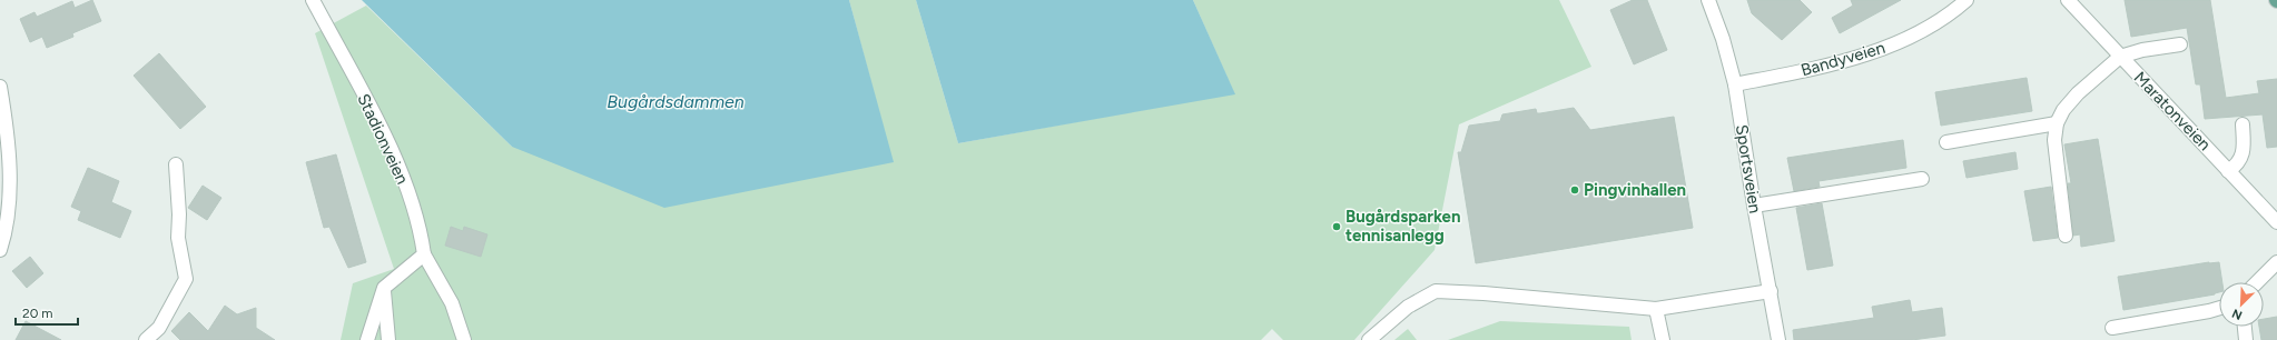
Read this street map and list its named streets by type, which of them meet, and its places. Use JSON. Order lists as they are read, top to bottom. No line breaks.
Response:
{"streets":{"street":["Bandyveien","Maratonveien","Stadionveien","Sportsveien"]},"crossings":[["Bandyveien","Sportsveien"]],"water":["Bugårdsdammen"],"places":["Pingvinhallen","Bugårdsparken tennisanlegg"],"scale_bar":"20 m","north":"bottom left"}
